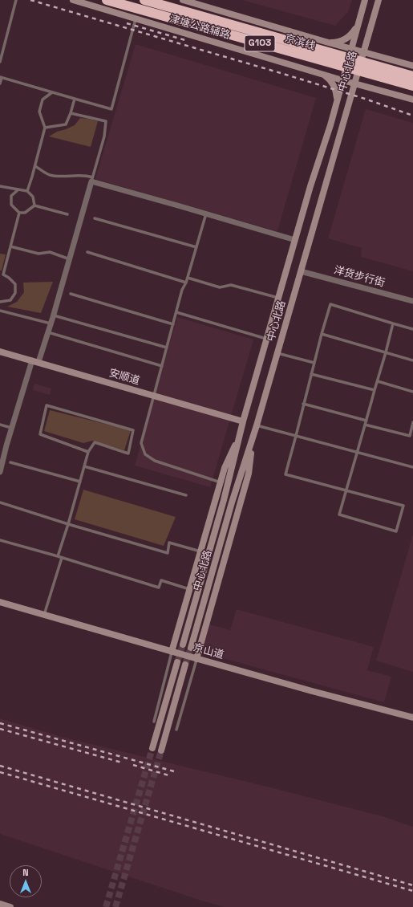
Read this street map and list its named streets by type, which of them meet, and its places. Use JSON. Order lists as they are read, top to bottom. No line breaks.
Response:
{"streets":{"highway":["京滨线","G103"],"main road":["津塘公路辅路","中心北路","安顺道","京山道"],"street":["洋货步行街"]},"crossings":[["津塘公路辅路","中心北路"],["中心北路","洋货步行街"],["中心北路","安顺道"]],"north":"top"}
